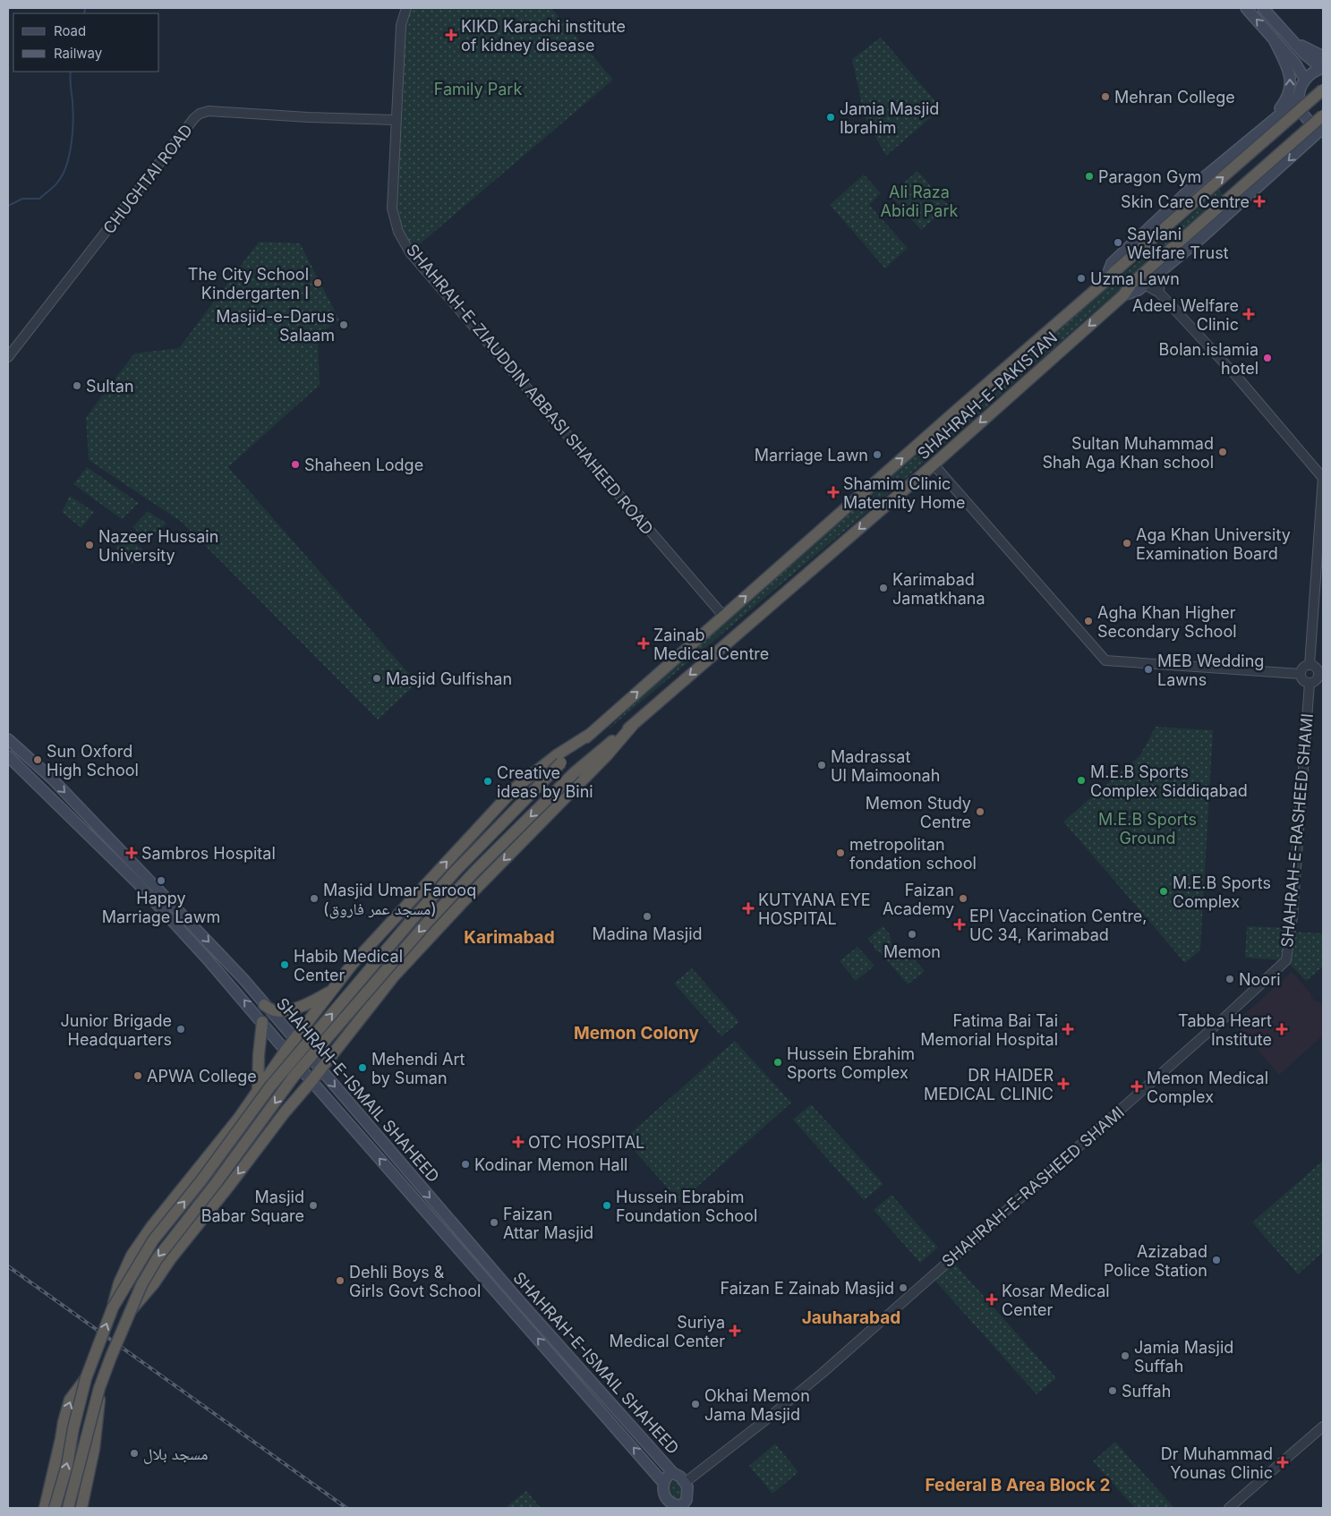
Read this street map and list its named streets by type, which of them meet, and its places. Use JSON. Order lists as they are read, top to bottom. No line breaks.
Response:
{"streets":{"highway":["SHAHRAH-E-PAKISTAN"],"main road":["SHAHRAH-E-ISMAIL SHAHEED"],"street":["CHUGHTAI ROAD","SHAHRAH-E-ZIAUDDIN ABBASI SHAHEED ROAD","SHAHRAH-E-RASHEED SHAMI"]},"crossings":[["CHUGHTAI ROAD","SHAHRAH-E-ZIAUDDIN ABBASI SHAHEED ROAD"],["SHAHRAH-E-ZIAUDDIN ABBASI SHAHEED ROAD","SHAHRAH-E-PAKISTAN"],["SHAHRAH-E-RASHEED SHAMI","SHAHRAH-E-ISMAIL SHAHEED"]],"districts":["Karimabad","Memon Colony","Jauharabad","Federal B Area Block 2"],"parks":["Family Park","Ali Raza Abidi Park","M.E.B Sports Ground"],"places":{"health":["KIKD Karachi institute of kidney disease","Skin Care Centre","Adeel Welfare Clinic","Shamim Clinic Maternity Home","Zainab Medical Centre","Sambros Hospital","KUTYANA EYE HOSPITAL","EPI Vaccination Centre, UC 34, Karimabad","Fatima Bai Tai Memorial Hospital","Tabba Heart Institute","DR HAIDER MEDICAL CLINIC","Memon Medical Complex","OTC HOSPITAL","Kosar Medical Center","Suriya Medical Center","Dr Muhammad Younas Clinic"],"other":["Mehran College","Jamia Masjid Ibrahim","Paragon Gym","Saylani Welfare Trust","Uzma Lawn","The City School Kindergarten I","Masjid-e-Darus Salaam","Bolan.islamia hotel","Sultan","Sultan Muhammad Shah Aga Khan school","Marriage Lawn","Shaheen Lodge","Aga Khan University Examination Board","Nazeer Hussain University","Karimabad Jamatkhana","Agha Khan Higher Secondary School","MEB Wedding Lawns","Masjid Gulfishan","Sun Oxford High School","Madrassat Ul Maimoonah","M.E.B Sports Complex Siddiqabad","Creative ideas by Bini","Memon Study Centre","metropolitan fondation school","Happy Marriage Lawm","M.E.B Sports Complex","Masjid Umar Farooq (مسجد عمر فاروق)","Faizan Academy","Madina Masjid","Memon","Habib Medical Center","Noori","Junior Brigade Headquarters","Hussein Ebrahim Sports Complex","Mehendi Art by Suman","APWA College","Kodinar Memon Hall","Masjid Babar Square","Hussein Ebrabim Foundation School","Faizan Attar Masjid","Azizabad Police Station","Dehli Boys & Girls Govt School","Faizan E Zainab Masjid","Jamia Masjid Suffah","Suffah","Okhai Memon Jama Masjid","مسجد بلال"]},"legend":["Road","Railway"]}
